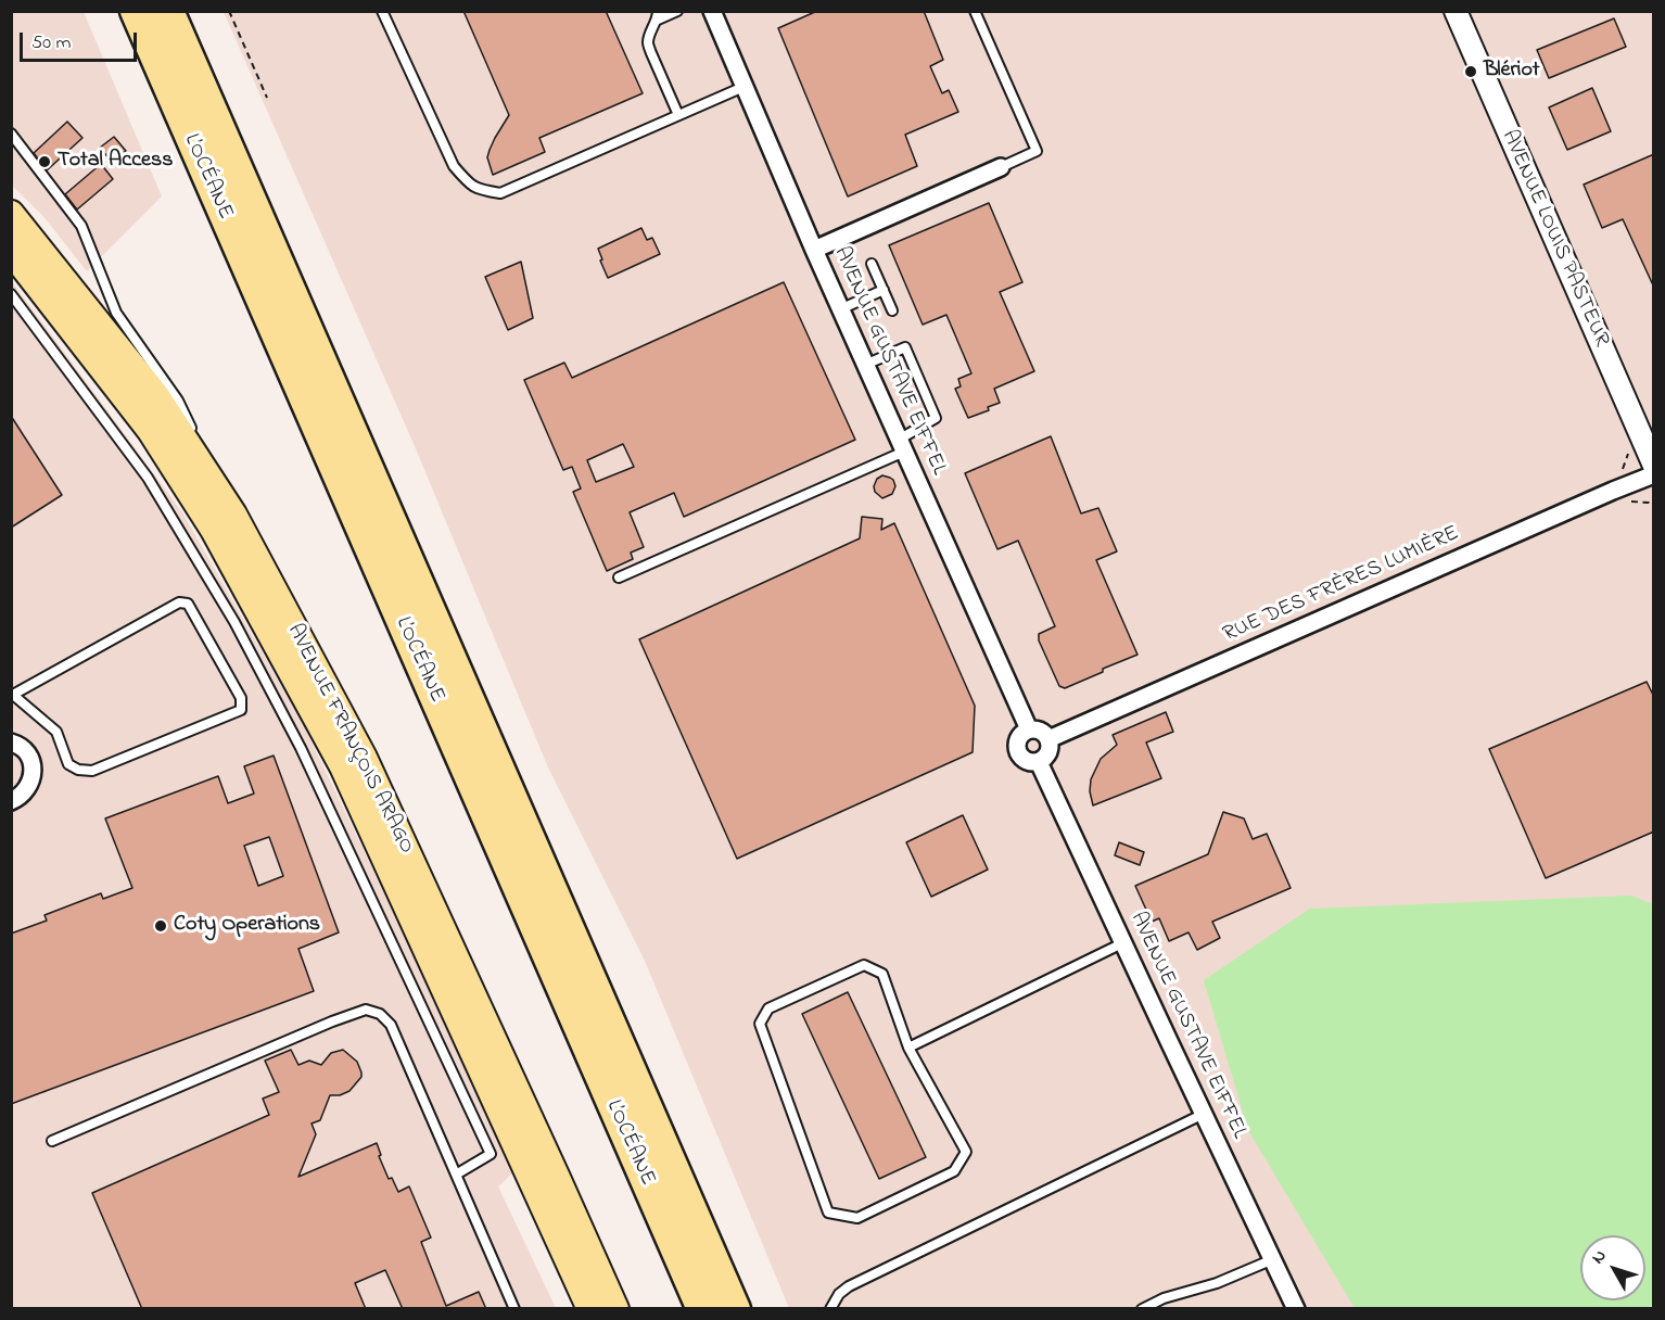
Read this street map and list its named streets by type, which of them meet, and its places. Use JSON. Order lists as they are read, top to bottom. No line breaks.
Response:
{"streets":{"highway":["L’OCÉANE"],"main road":["AVENUE FRANÇOIS ARAGO"],"street":["AVENUE LOUIS PASTEUR","AVENUE GUSTAVE EIFFEL","RUE DES FRÈRES LUMIÈRE"]},"crossings":[["AVENUE GUSTAVE EIFFEL","RUE DES FRÈRES LUMIÈRE"]],"places":["Blériot","Total Access","Coty Operations"],"scale_bar":"50 m","north":"top left"}
